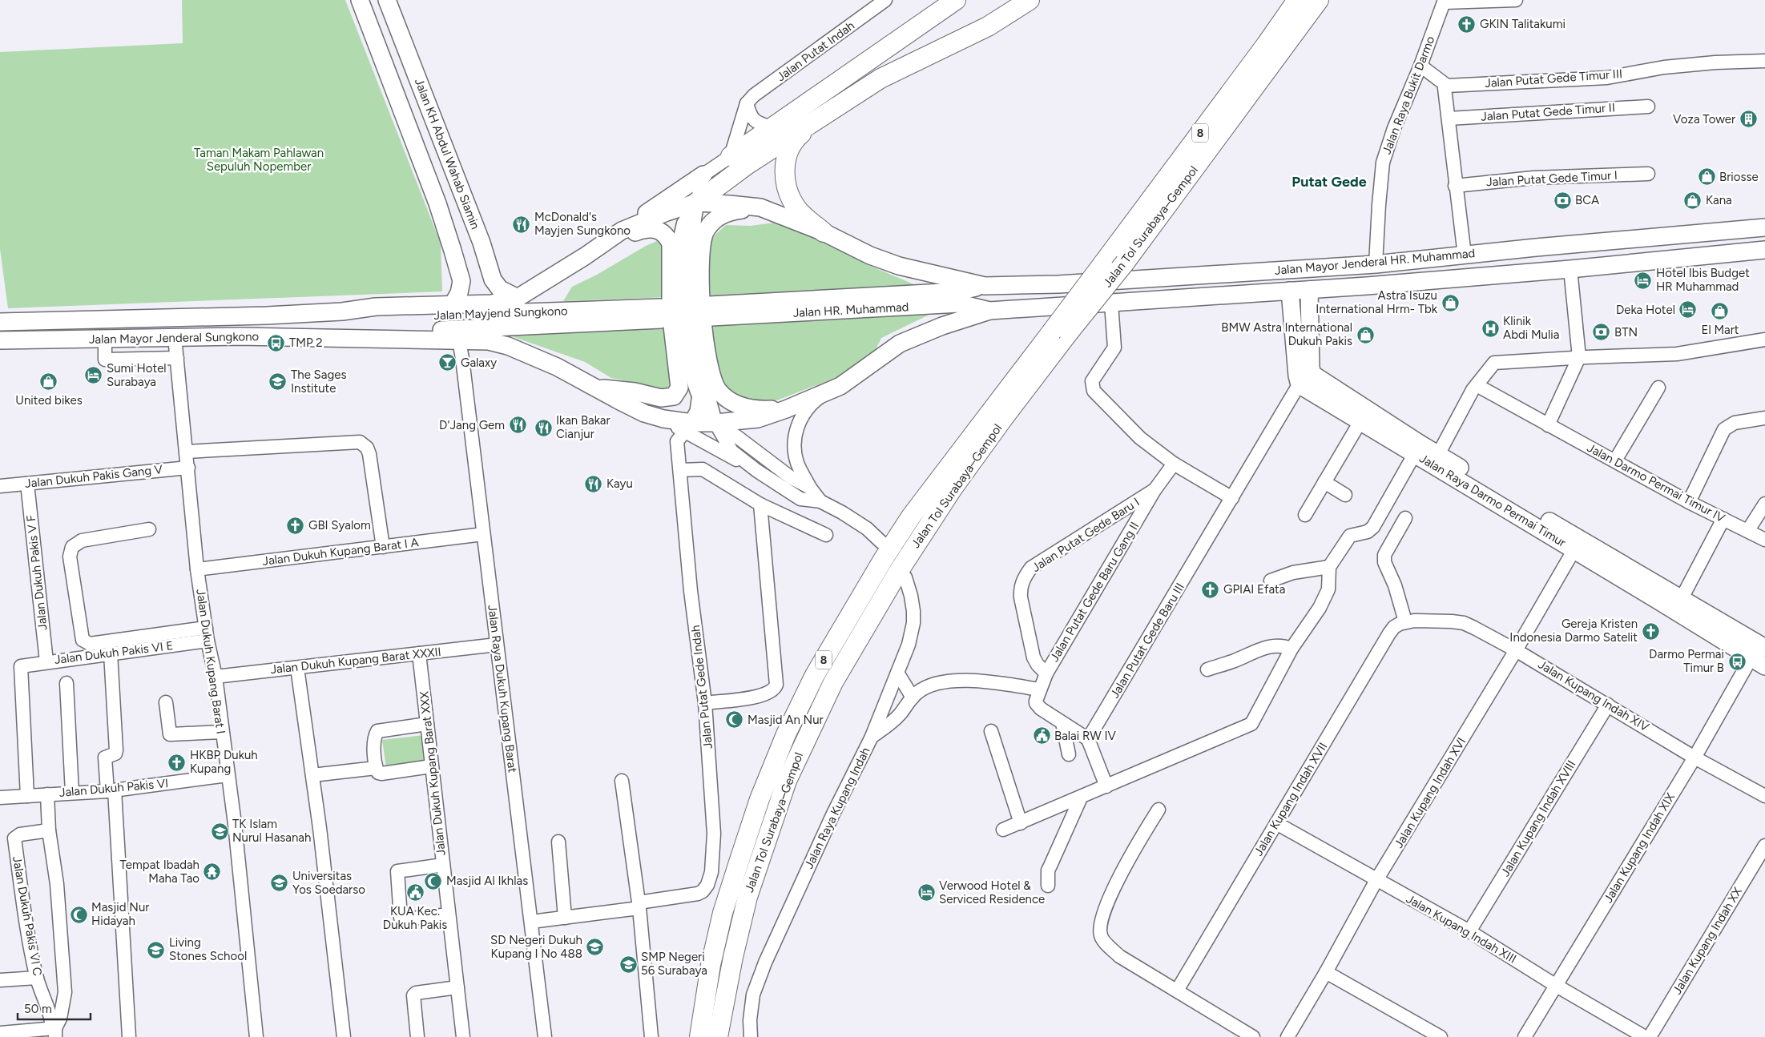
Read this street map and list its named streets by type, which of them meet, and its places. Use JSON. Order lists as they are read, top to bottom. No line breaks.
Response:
{"streets":{"highway":["8","Jalan Tol Surabaya–Gempol"],"main road":["Jalan KH Abdul Wahab Siamin","Jalan Mayor Jenderal HR. Muhammad","Jalan HR. Muhammad","Jalan Mayjend Sungkono","Jalan Mayor Jenderal Sungkono","Jalan Raya Darmo Permai Timur"],"street":["Jalan Putat Indah","Jalan Putat Gede Timur III","Jalan Raya Bukit Darmo","Jalan Putat Gede Timur II","Jalan Putat Gede Timur I","Jalan Dukuh Pakis Gang V","Jalan Darmo Permai Timur IV","Jalan Putat Gede Baru I","Jalan Dukuh Kupang Barat I A","Jalan Dukuh Pakis V F","Jalan Putat Gede Baru Gang II","Jalan Putat Gede Baru III","Jalan Dukuh Pakis VI E","Jalan Dukuh Kupang Barat XXXII","Jalan Dukuh Kupang Barat I","Jalan Putat Gede Indah","Jalan Raya Dukuh Kupang Barat","Jalan Kupang Indah XIV","Jalan Dukuh Kupang Barat XXX","Jalan Dukuh Pakis VI","Jalan Kupang Indah XVI","Jalan Kupang Indah XVII","Jalan Raya Kupang Indah","Jalan Kupang Indah XVIII","Jalan Kupang Indah XIX","Jalan Dukuh Pakis VI C","Jalan Kupang Indah XIII","Jalan Kupang Indah XX"]},"crossings":[["Jalan Raya Bukit Darmo","Jalan Mayor Jenderal HR. Muhammad"],["Jalan Mayor Jenderal HR. Muhammad","Jalan HR. Muhammad"],["Jalan Mayor Jenderal HR. Muhammad","Jalan Raya Darmo Permai Timur"],["Jalan Mayjend Sungkono","Jalan Mayor Jenderal Sungkono"],["Jalan Mayor Jenderal Sungkono","Jalan Dukuh Kupang Barat I"],["Jalan Dukuh Pakis Gang V","Jalan Dukuh Pakis V F"],["Jalan Dukuh Pakis Gang V","Jalan Dukuh Kupang Barat I"],["Jalan Raya Darmo Permai Timur","Jalan Putat Gede Baru III"],["Jalan Raya Darmo Permai Timur","Jalan Kupang Indah XVI"],["Jalan Raya Darmo Permai Timur","Jalan Kupang Indah XIX"],["Jalan Putat Gede Baru I","Jalan Putat Gede Baru Gang II"],["Jalan Dukuh Kupang Barat I A","Jalan Dukuh Kupang Barat I"],["Jalan Dukuh Kupang Barat I A","Jalan Raya Dukuh Kupang Barat"],["Jalan Dukuh Pakis V F","Jalan Dukuh Pakis VI E"],["Jalan Dukuh Pakis VI E","Jalan Dukuh Kupang Barat I"],["Jalan Dukuh Pakis VI E","Jalan Dukuh Pakis VI"],["Jalan Dukuh Kupang Barat XXXII","Jalan Dukuh Kupang Barat I"],["Jalan Dukuh Kupang Barat XXXII","Jalan Raya Dukuh Kupang Barat"],["Jalan Dukuh Kupang Barat XXXII","Jalan Dukuh Kupang Barat XXX"],["Jalan Dukuh Kupang Barat I","Jalan Dukuh Pakis VI"],["Jalan Putat Gede Indah","Jalan Raya Dukuh Kupang Barat"],["Jalan Kupang Indah XIV","Jalan Kupang Indah XVI"],["Jalan Kupang Indah XIV","Jalan Kupang Indah XVII"],["Jalan Kupang Indah XIV","Jalan Kupang Indah XVIII"],["Jalan Kupang Indah XIV","Jalan Kupang Indah XIX"],["Jalan Kupang Indah XVI","Jalan Kupang Indah XIII"],["Jalan Kupang Indah XVII","Jalan Kupang Indah XIII"],["Jalan Kupang Indah XVIII","Jalan Kupang Indah XIII"],["Jalan Kupang Indah XIX","Jalan Kupang Indah XIII"]],"districts":["Putat Gede"],"parks":["Taman Makam Pahlawan Sepuluh Nopember"],"places":{"church":["GKIN Talitakumi","GBI Syalom","GPIAI Efata","Gereja Kristen Indonesia Darmo Satelit","HKBP Dukuh Kupang"],"building":["Voza Tower"],"shop":["Briosse","Kana","Astra Isuzu International Hrm- Tbk","El Mart","BMW Astra International Dukuh Pakis","United bikes"],"bank":["BCA","BTN"],"restaurant":["McDonald's Mayjen Sungkono","D'Jang Gem","Ikan Bakar Cianjur","Kayu"],"hotel":["Hotel Ibis Budget HR Muhammad","Deka Hotel","Sumi Hotel Surabaya","Verwood Hotel & Serviced Residence"],"hospital":["Klinik Abdi Mulia"],"bus stop":["TMP 2","Darmo Permai Timur B"],"bar":["Galaxy"],"school or university":["The Sages Institute","TK Islam Nurul Hasanah","Universitas Yos Soedarso","SD Negeri Dukuh Kupang I No 488","Living Stones School","SMP Negeri 56 Surabaya"],"mosque":["Masjid An Nur","Masjid Al Ikhlas","Masjid Nur Hidayah"],"public building":["Balai RW IV","KUA Kec. Dukuh Pakis"],"temple":["Tempat Ibadah Maha Tao"]},"scale_bar":"50 m"}
